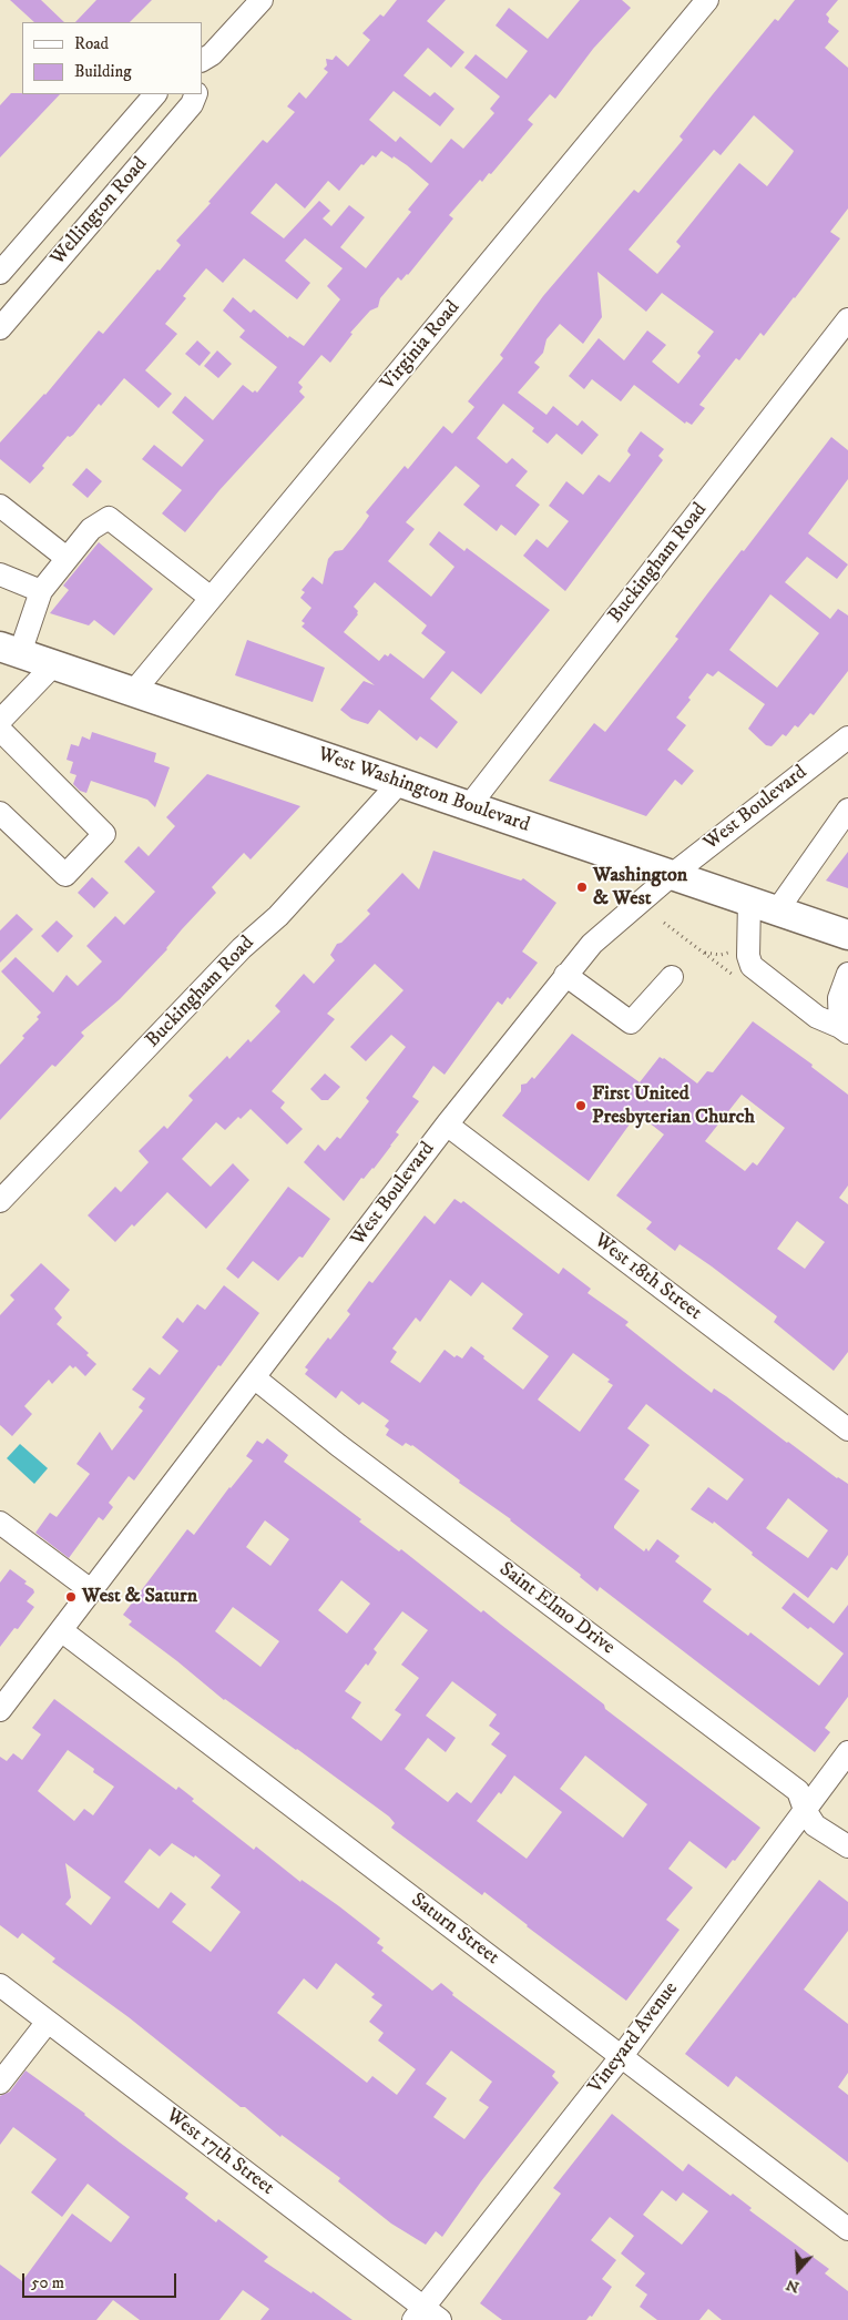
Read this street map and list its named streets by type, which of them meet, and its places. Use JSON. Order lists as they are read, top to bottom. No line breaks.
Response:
{"streets":{"main road":["West Washington Boulevard"],"street":["Wellington Road","Virginia Road","Buckingham Road","West Boulevard","West 18th Street","Saint Elmo Drive","Saturn Street","Vineyard Avenue","West 17th Street"]},"crossings":[["Virginia Road","West Washington Boulevard"],["Buckingham Road","West Washington Boulevard"],["West Washington Boulevard","West Boulevard"],["West Boulevard","West 18th Street"],["West Boulevard","Saint Elmo Drive"],["West Boulevard","Saturn Street"],["Saint Elmo Drive","Vineyard Avenue"],["Saturn Street","Vineyard Avenue"],["Vineyard Avenue","West 17th Street"]],"places":["Washington & West","First United Presbyterian Church","West & Saturn"],"legend":["Road","Building"],"scale_bar":"50 m","north":"bottom"}
